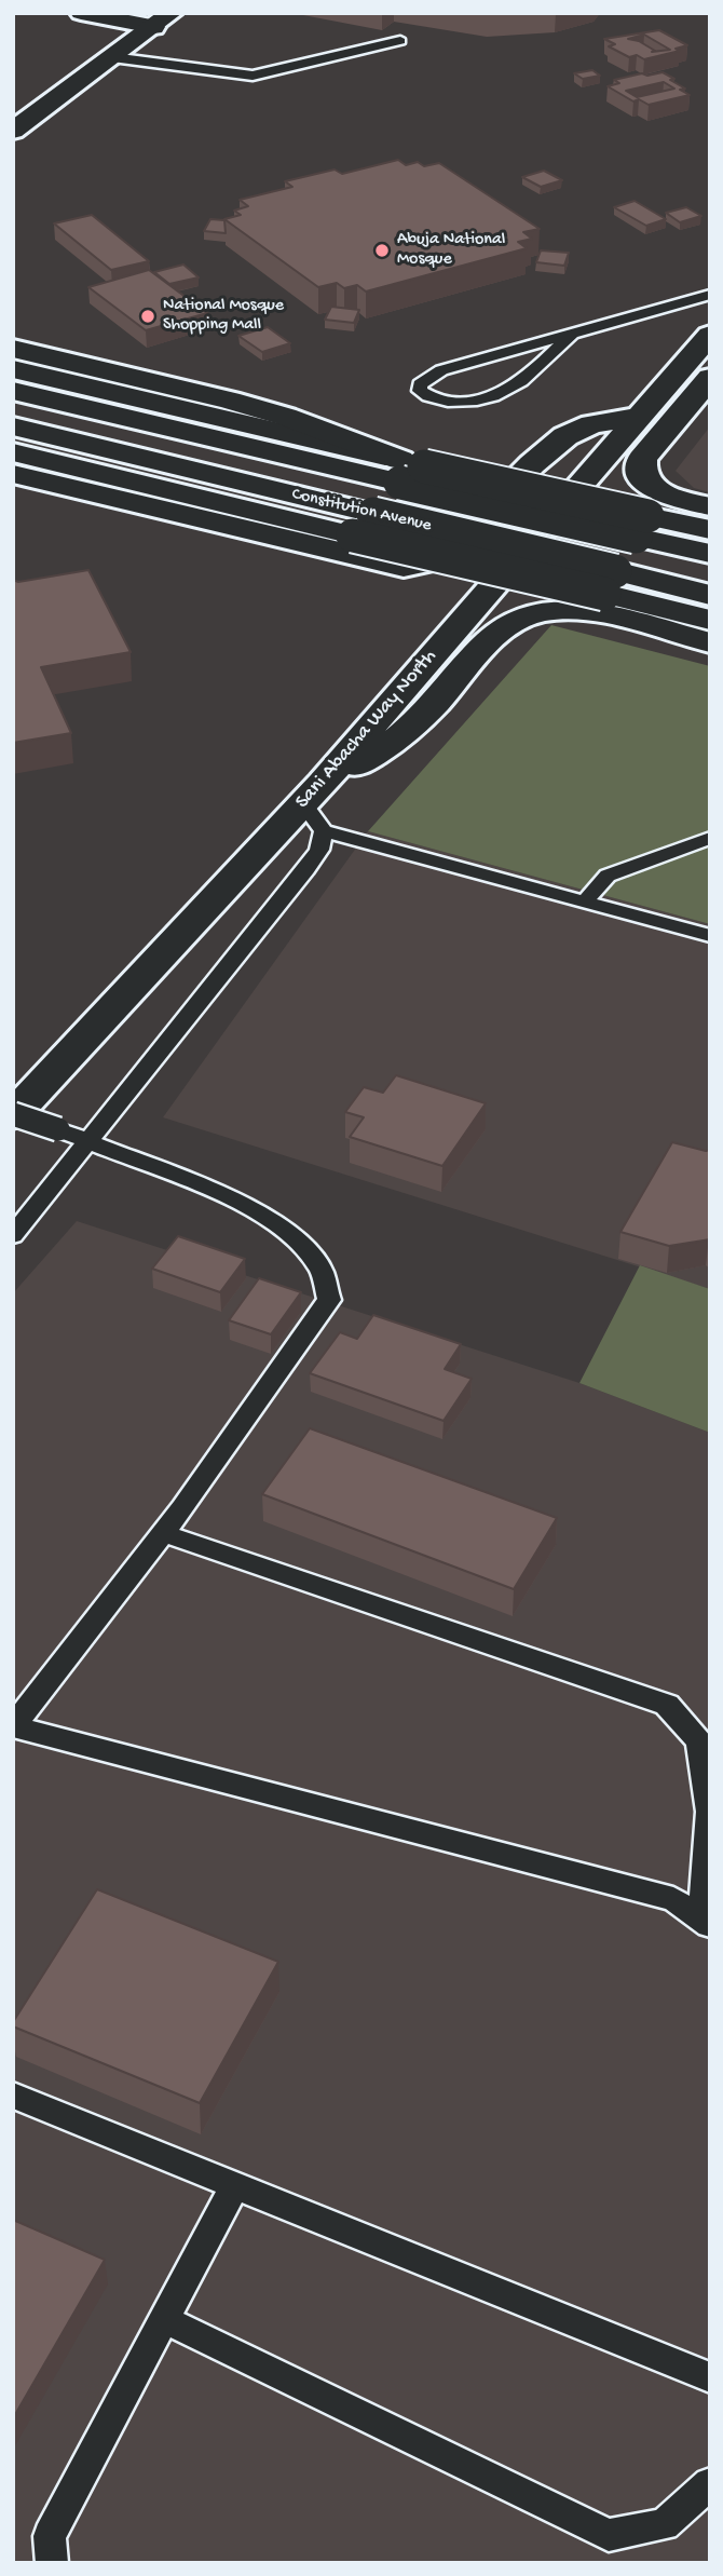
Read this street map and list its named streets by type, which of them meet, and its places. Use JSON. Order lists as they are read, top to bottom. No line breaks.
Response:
{"streets":{"main road":["Constitution Avenue","Sani Abacha Way North"]},"places":["Abuja National Mosque","National Mosque Shopping Mall"]}
